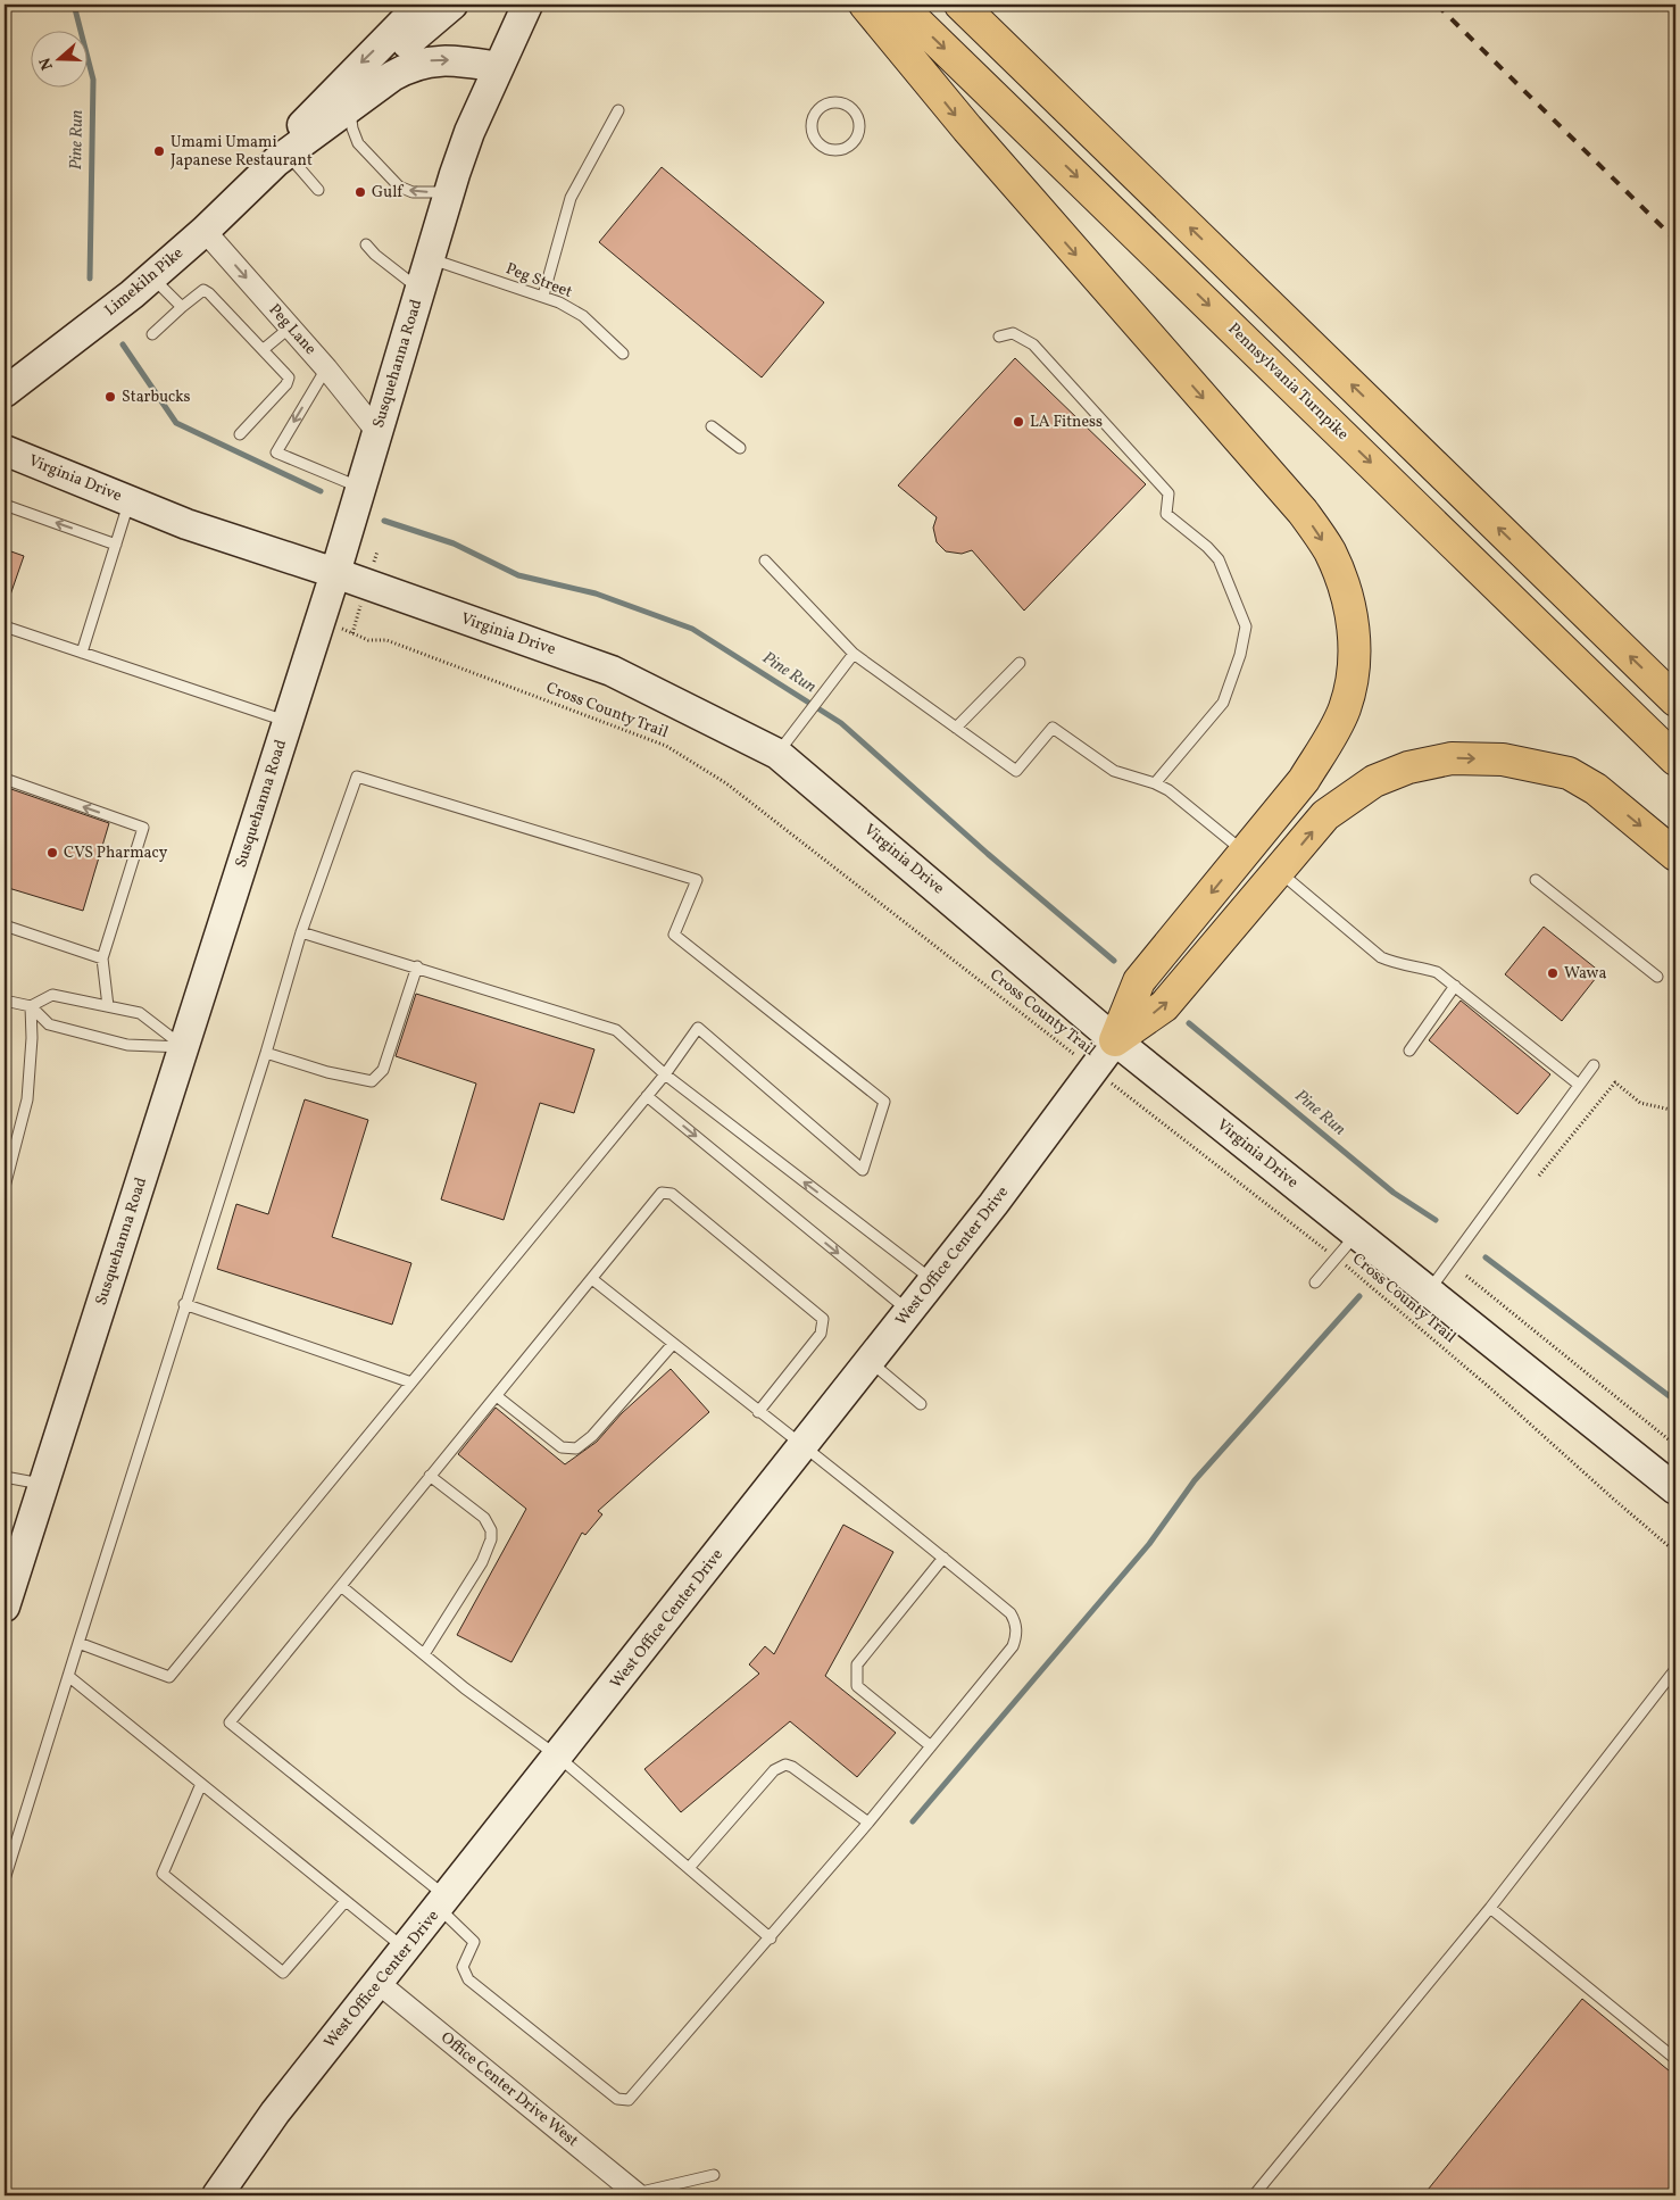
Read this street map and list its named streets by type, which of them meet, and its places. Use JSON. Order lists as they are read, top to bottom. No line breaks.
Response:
{"streets":{"highway":["Pennsylvania Turnpike"],"main road":["Limekiln Pike","Susquehanna Road","Virginia Drive","West Office Center Drive"],"street":["Peg Lane","Office Center Drive West"],"lane":["Peg Street"],"path":["Cross County Trail"]},"crossings":[["Peg Street","Susquehanna Road"],["Limekiln Pike","Peg Lane"],["Peg Lane","Susquehanna Road"],["Susquehanna Road","Virginia Drive"],["Susquehanna Road","Cross County Trail"],["Virginia Drive","West Office Center Drive"],["Cross County Trail","West Office Center Drive"],["West Office Center Drive","Office Center Drive West"]],"one_way":["Peg Lane"],"water":["Pine Run"],"places":["Umami Umami Japanese Restaurant","Gulf","Starbucks","LA Fitness","CVS Pharmacy","Wawa"],"north":"left"}
